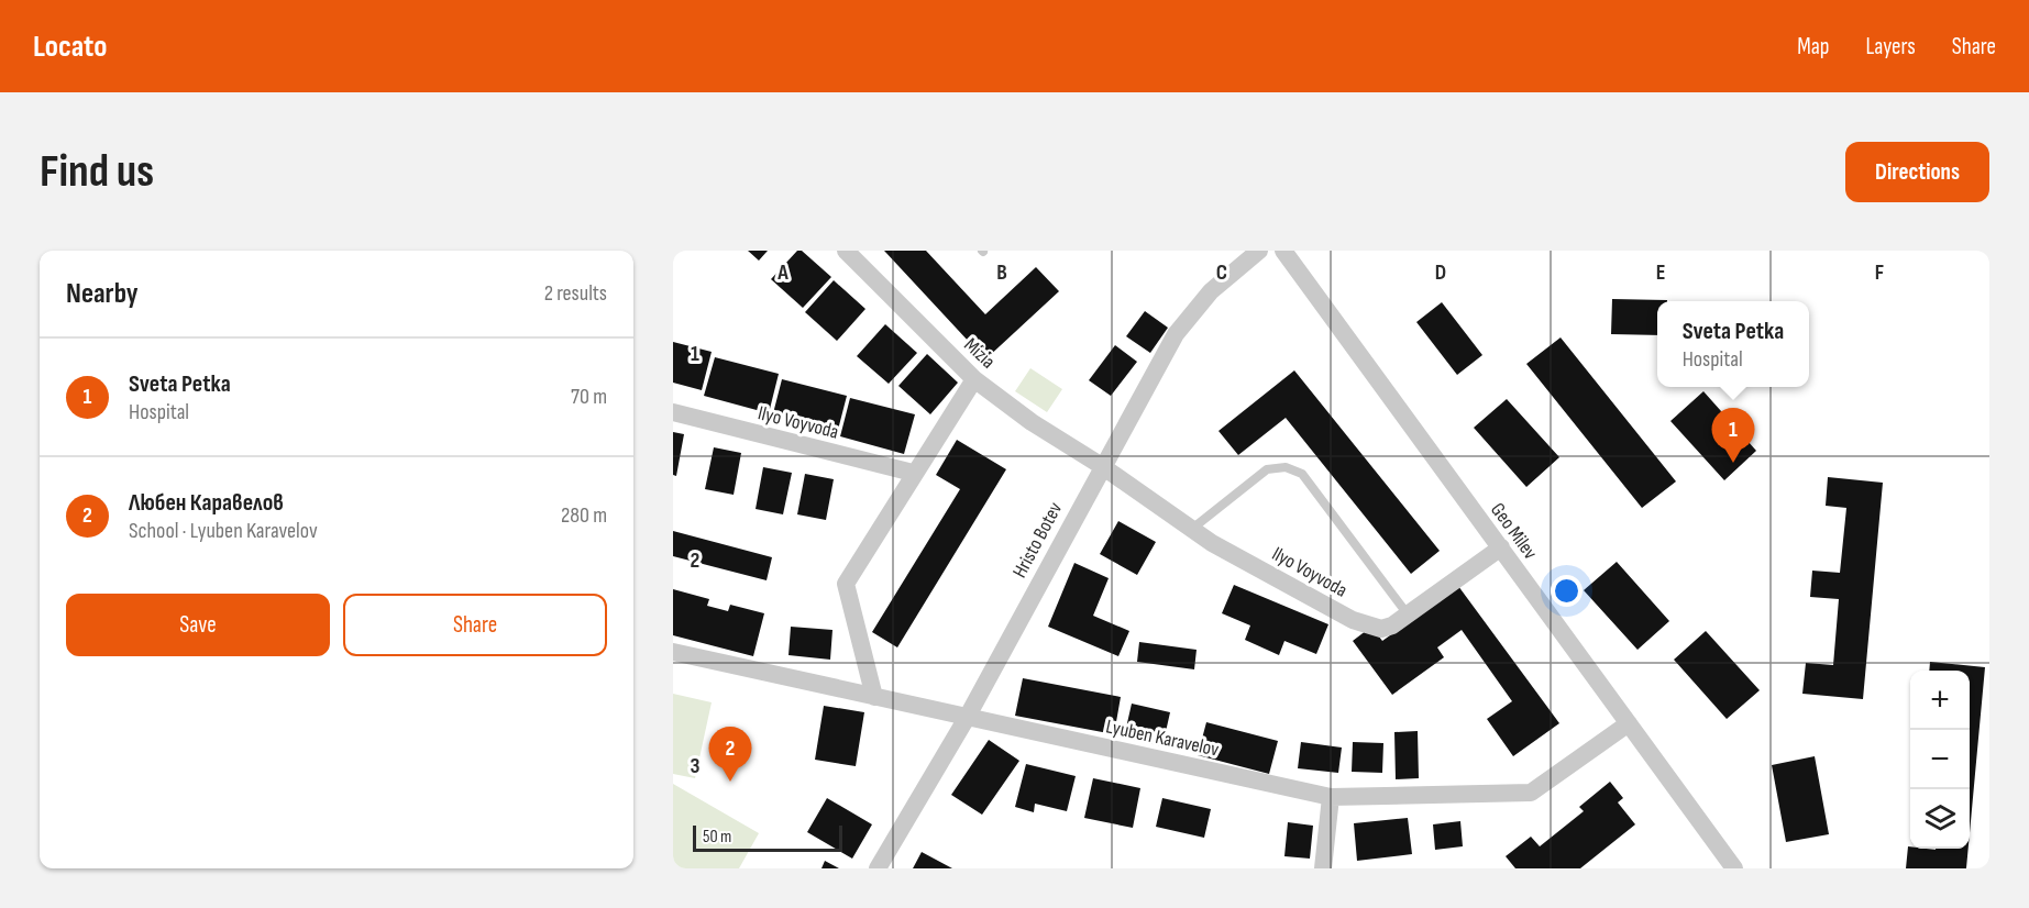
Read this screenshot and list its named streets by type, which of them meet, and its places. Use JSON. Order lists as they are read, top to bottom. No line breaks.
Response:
{"streets":{"street":["Mizia","Ilyo Voyvoda","Geo Milev","Hristo Botev","Lyuben Karavelov"]},"crossings":[["Mizia","Ilyo Voyvoda"],["Mizia","Hristo Botev"],["Ilyo Voyvoda","Geo Milev"],["Ilyo Voyvoda","Hristo Botev"],["Geo Milev","Lyuben Karavelov"],["Hristo Botev","Lyuben Karavelov"]],"scale_bar":"50 m","page":{"header":"Locato","nav":["Map","Layers","Share"],"buttons":["Directions",["Save","Share"]],"title":"Find us","heading":["Nearby","2 results"],"popup":["Sveta Petka","Hospital"],"list":[{"mark":"1","name":"Sveta Petka","note":"Hospital","value":"70 m"},{"mark":"2","name":"Любен Каравелов","note":"School · Lyuben Karavelov","value":"280 m"}],"pins":["1","2"],"map_buttons":["+","−"],"scale":"50 m"},"grid":{"columns":["A","B","C","D","E","F"],"rows":["1","2","3"]}}
